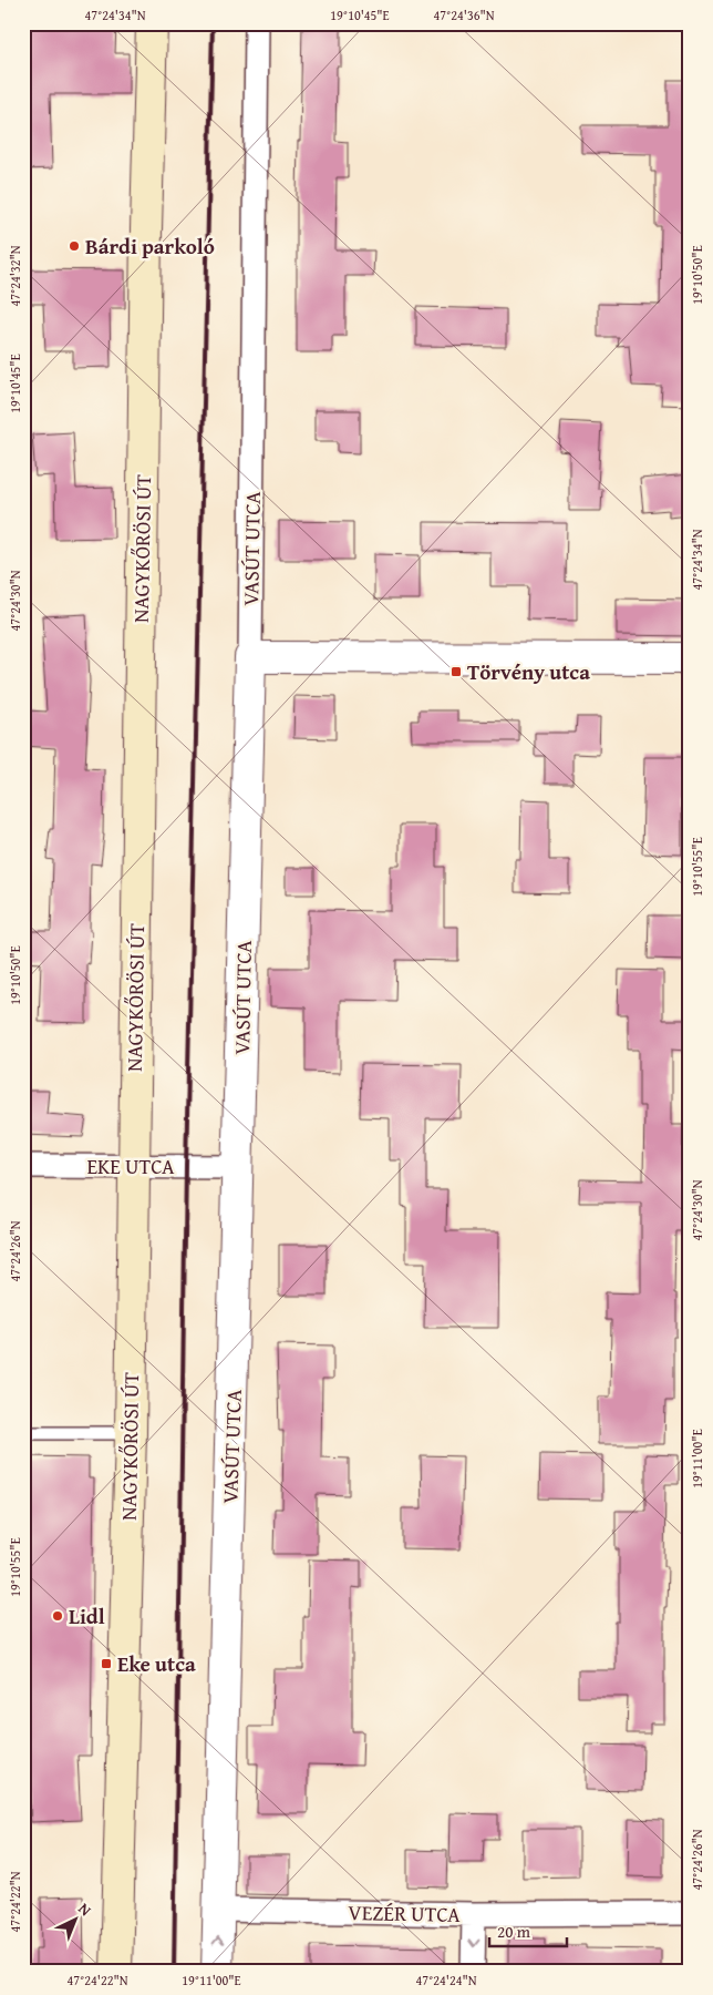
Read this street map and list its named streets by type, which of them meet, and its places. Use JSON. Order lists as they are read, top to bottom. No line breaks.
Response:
{"streets":{"main road":["NAGYKŐRÖSI ÚT"],"street":["VASÚT UTCA","EKE UTCA","VEZÉR UTCA"]},"crossings":[["NAGYKŐRÖSI ÚT","EKE UTCA"],["VASÚT UTCA","EKE UTCA"],["VASÚT UTCA","VEZÉR UTCA"]],"places":{"other":["Bárdi parkoló","Lidl"],"transit":["Törvény utca","Eke utca"]},"scale_bar":"20 m","north":"top right","coordinates":["47°24'34\"N","19°10'45\"E","47°24'36\"N","19°10'50\"E","47°24'32\"N","47°24'30\"N","19°10'55\"E","47°24'26\"N","19°11'00\"E","47°24'22\"N","47°24'24\"N"]}
